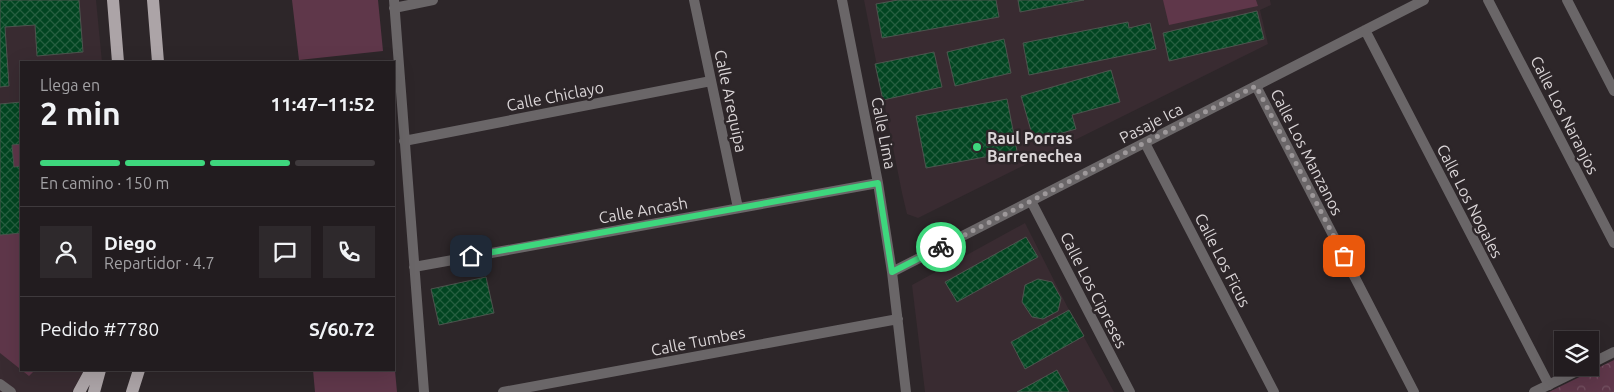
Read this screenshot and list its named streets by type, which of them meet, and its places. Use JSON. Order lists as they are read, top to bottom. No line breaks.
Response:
{"streets":{"street":["Calle Chiclayo","Calle Arequipa","Calle Los Naranjos","Pasaje Ica","Calle Lima","Calle Los Manzanos","Calle Los Nogales","Calle Ancash","Calle Los Ficus","Calle Los Cipreses","Calle Tumbes"]},"crossings":[["Calle Chiclayo","Calle Arequipa"],["Calle Arequipa","Calle Ancash"],["Pasaje Ica","Calle Lima"],["Pasaje Ica","Calle Los Manzanos"],["Pasaje Ica","Calle Los Nogales"],["Pasaje Ica","Calle Los Ficus"],["Pasaje Ica","Calle Los Cipreses"],["Calle Lima","Calle Ancash"],["Calle Lima","Calle Tumbes"]],"places":["Raul Porras Barrenechea"],"page":{"heading":["2 min","Llega en","11:47–11:52"],"panel":["Diego","Repartidor · 4.7","Pedido #7780","S/60.72"],"bar":"En camino · 150 m"}}
